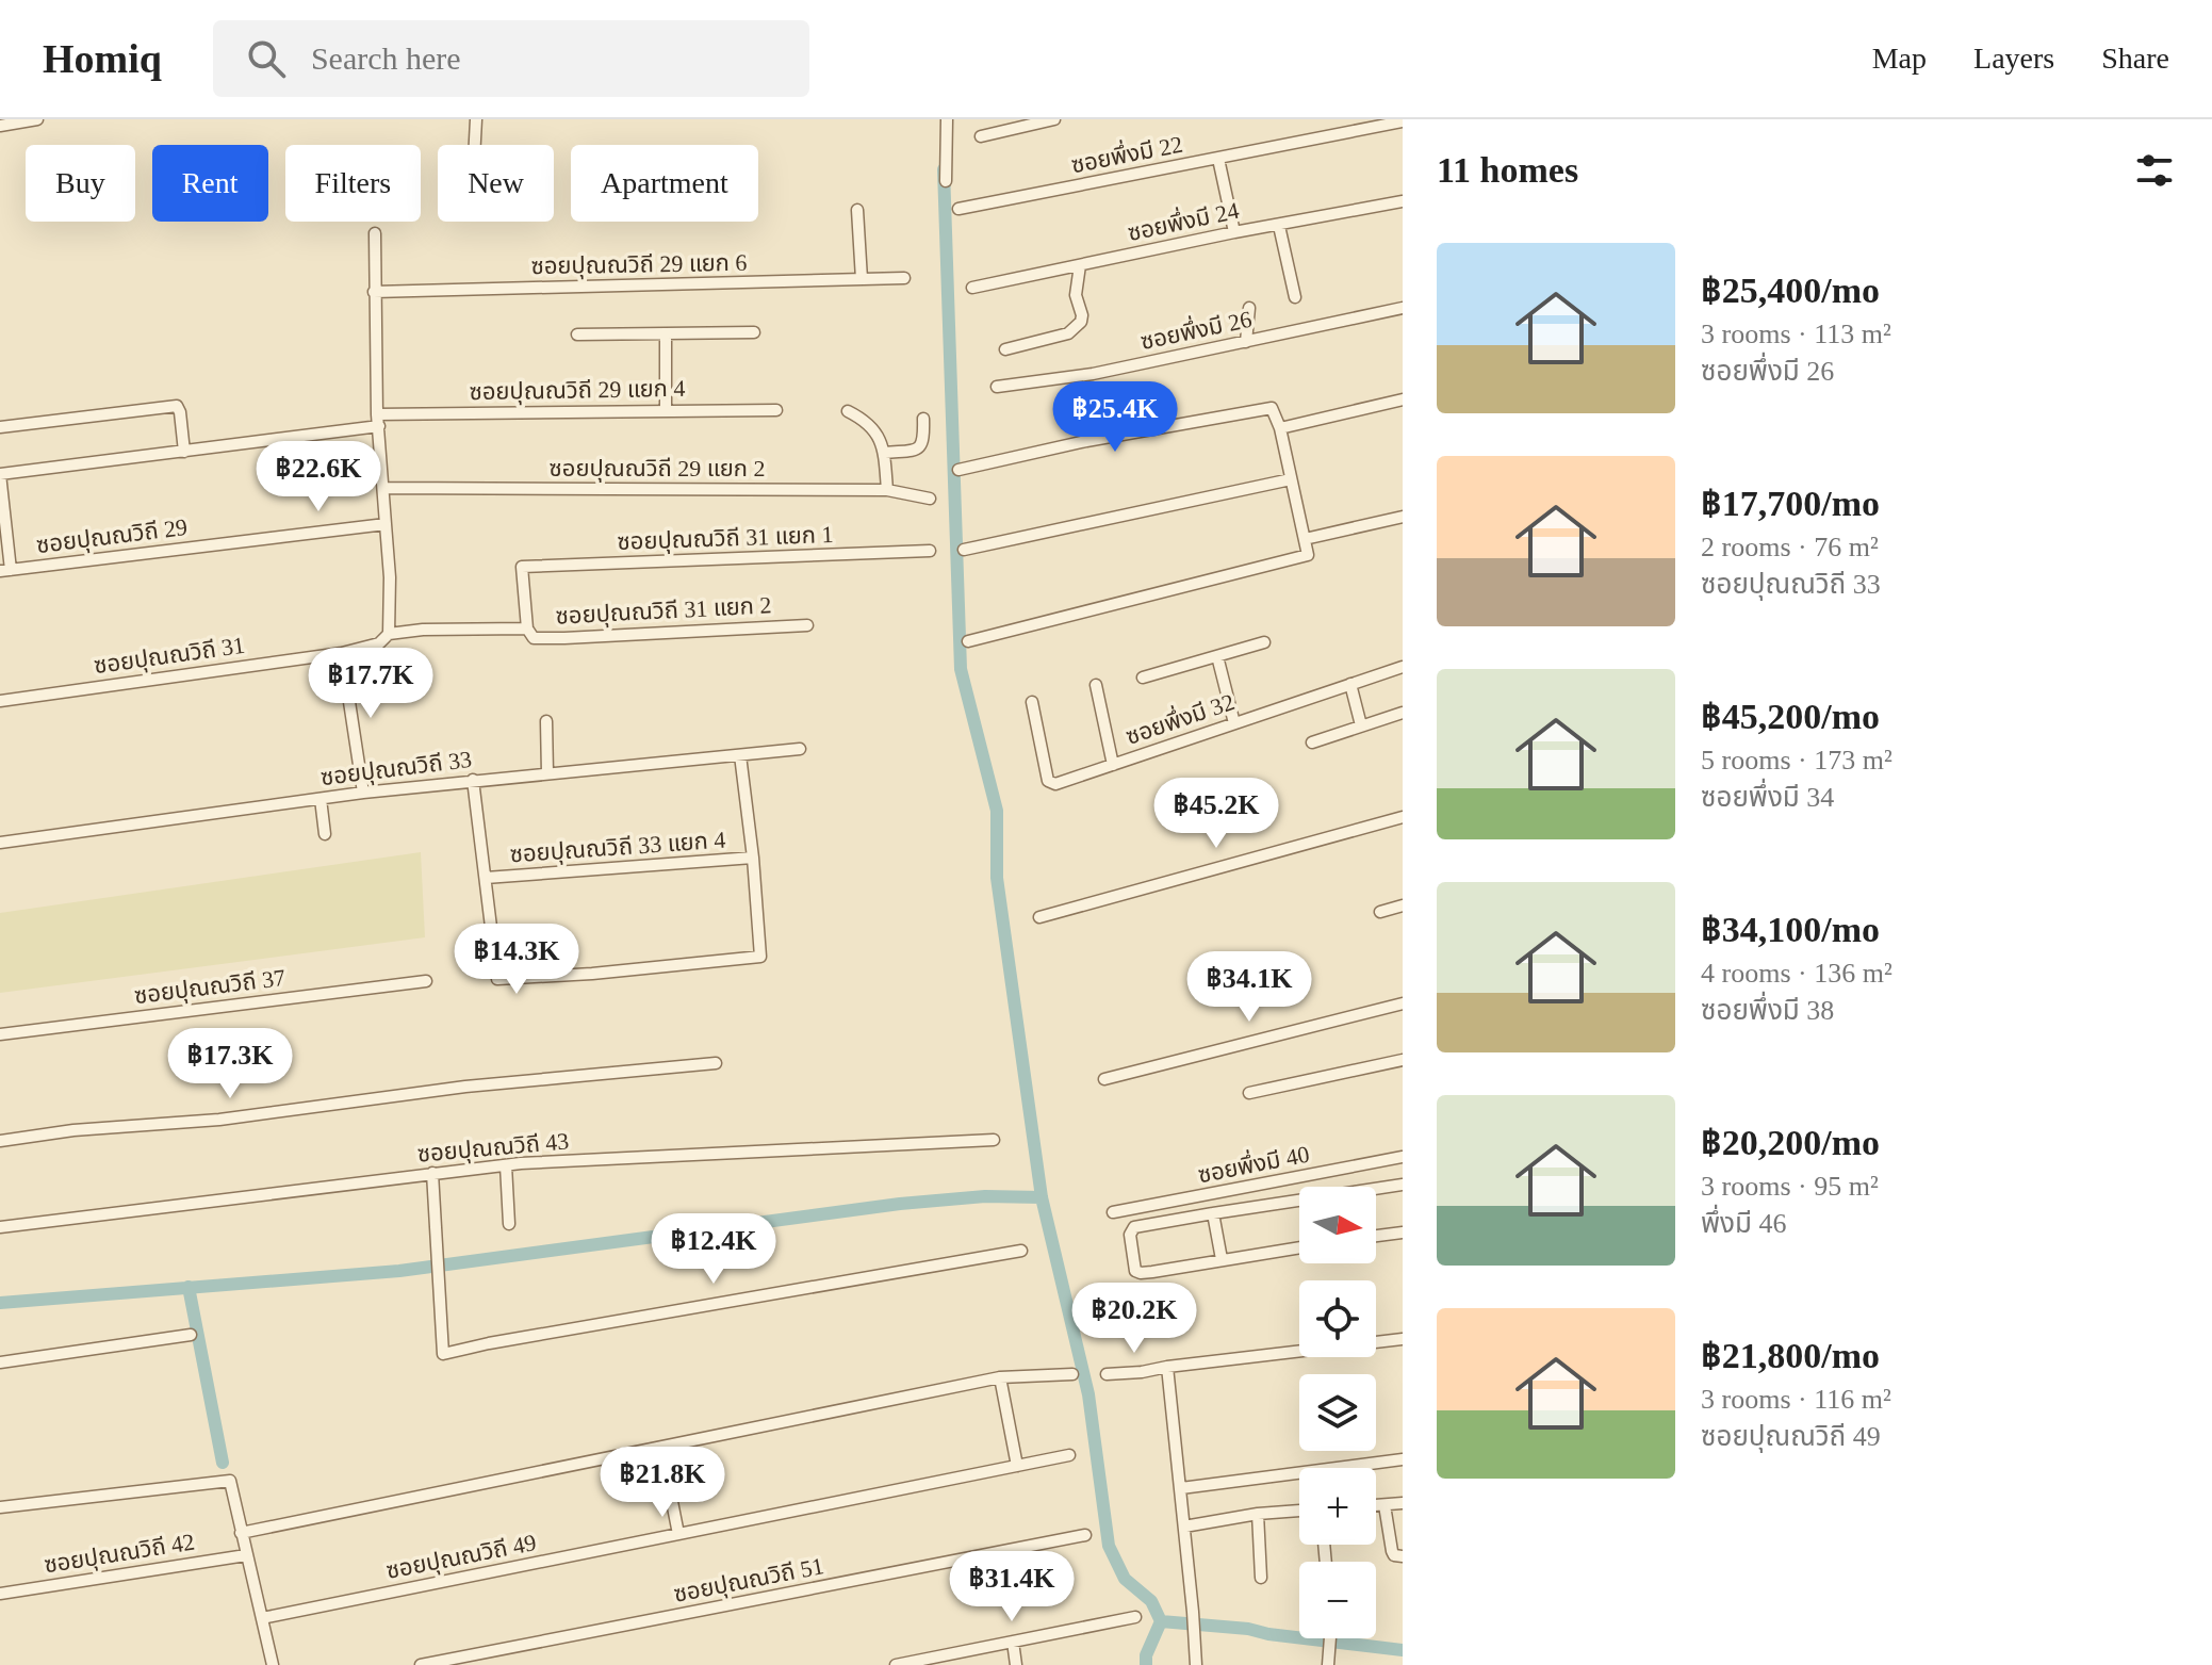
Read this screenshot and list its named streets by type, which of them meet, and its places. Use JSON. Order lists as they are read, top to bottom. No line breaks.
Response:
{"streets":{"street":["ซอยพึ่งมี 22","ซอยพึ่งมี 24","ซอยปุณณวิถี 29 แยก 6","ซอยพึ่งมี 26","ซอยปุณณวิถี 29 แยก 4","ซอยปุณณวิถี 29 แยก 2","ซอยปุณณวิถี 29","ซอยปุณณวิถี 31 แยก 1","ซอยปุณณวิถี 31 แยก 2","ซอยปุณณวิถี 31","ซอยพึ่งมี 32","ซอยปุณณวิถี 33","ซอยปุณณวิถี 33 แยก 4","ซอยปุณณวิถี 37","ซอยปุณณวิถี 43","ซอยพึ่งมี 40","ซอยปุณณวิถี 42","ซอยปุณณวิถี 49","ซอยปุณณวิถี 51"]},"crossings":[["ซอยปุณณวิถี 31 แยก 1","ซอยปุณณวิถี 31 แยก 2"],["ซอยปุณณวิถี 31 แยก 1","ซอยปุณณวิถี 31"],["ซอยปุณณวิถี 31 แยก 2","ซอยปุณณวิถี 31"],["ซอยปุณณวิถี 33","ซอยปุณณวิถี 33 แยก 4"]],"north":"right","page":{"header":"Homiq","search":"Search here","nav":["Map","Layers","Share"],"heading":"11 homes","chip":["Buy","Rent","Filters","New","Apartment"],"list":[{"name":"฿25,400/mo","note":"3 rooms · 113 m² · ซอยพึ่งมี 26"},{"name":"฿17,700/mo","note":"2 rooms · 76 m² · ซอยปุณณวิถี 33"},{"name":"฿45,200/mo","note":"5 rooms · 173 m² · ซอยพึ่งมี 34"},{"name":"฿34,100/mo","note":"4 rooms · 136 m² · ซอยพึ่งมี 38"},{"name":"฿20,200/mo","note":"3 rooms · 95 m² · พึ่งมี 46"},{"name":"฿21,800/mo","note":"3 rooms · 116 m² · ซอยปุณณวิถี 49"}],"price":["฿25.4K","฿22.6K","฿17.7K","฿45.2K","฿14.3K","฿34.1K","฿17.3K","฿12.4K","฿20.2K","฿21.8K","฿31.4K"],"map_buttons":["+","−"]}}
